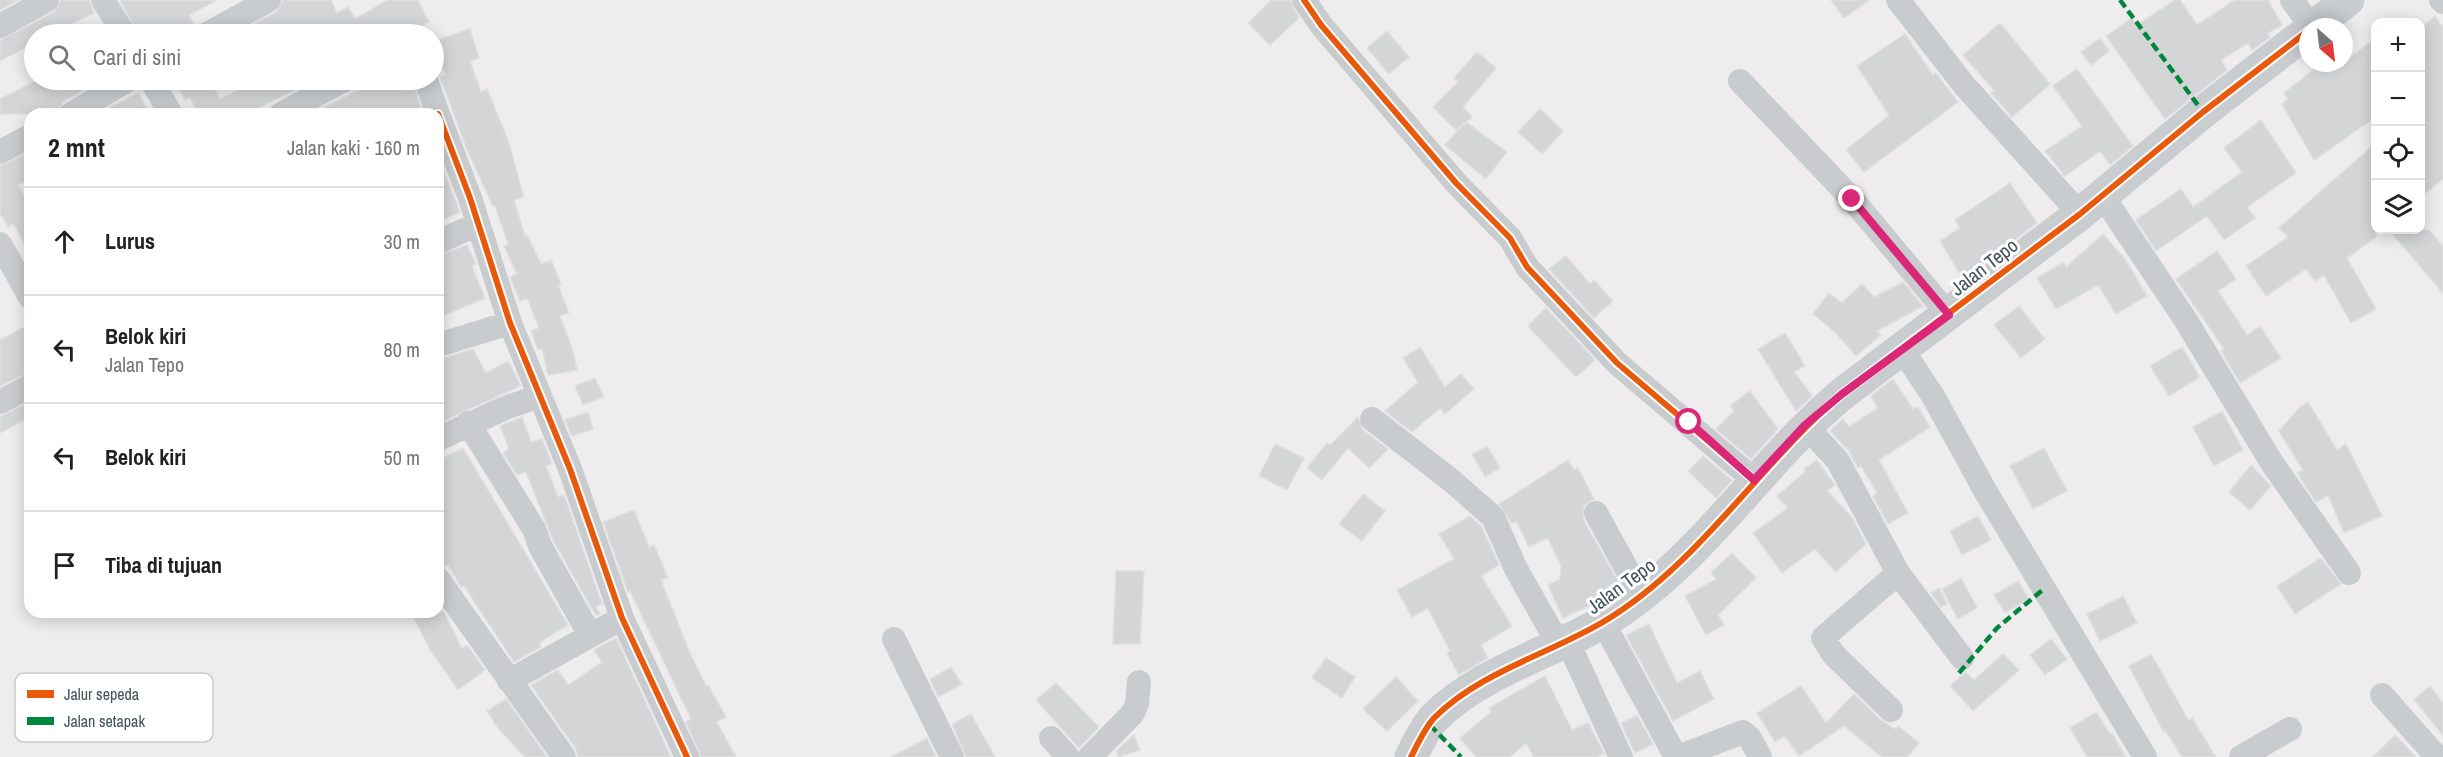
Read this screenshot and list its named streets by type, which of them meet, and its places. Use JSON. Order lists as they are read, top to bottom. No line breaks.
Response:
{"streets":{"street":["Jalan Tepo"]},"legend":["Jalur sepeda","Jalan setapak"],"north":"bottom right","page":{"map_buttons":["+","−"],"search":"Cari di sini","heading":["2 mnt","Jalan kaki · 160 m"],"list":[["Lurus","30 m"],["Belok kiri","Jalan Tepo","80 m"],["Belok kiri","50 m"],"Tiba di tujuan"]}}
